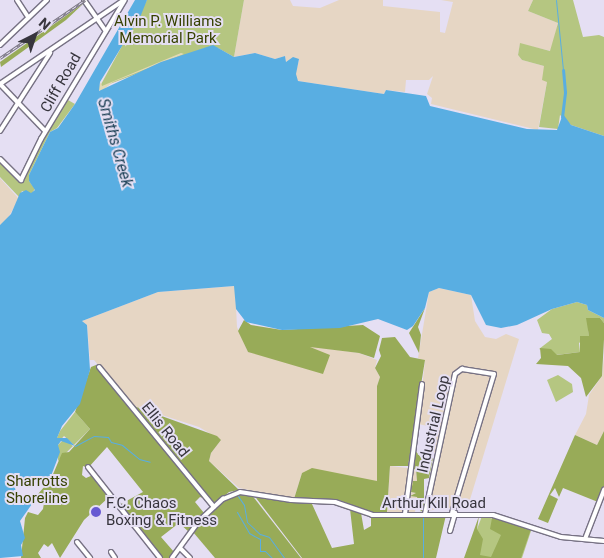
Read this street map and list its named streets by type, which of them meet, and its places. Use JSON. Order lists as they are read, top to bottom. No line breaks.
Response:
{"streets":{"street":["Cliff Road","Industrial Loop","Ellis Road","Arthur Kill Road"]},"crossings":[["Industrial Loop","Arthur Kill Road"],["Ellis Road","Arthur Kill Road"]],"water":["Smiths Creek"],"parks":["Alvin P. Williams Memorial Park","Sharrotts Shoreline"],"places":["F.C. Chaos Boxing & Fitness"],"north":"top right"}
